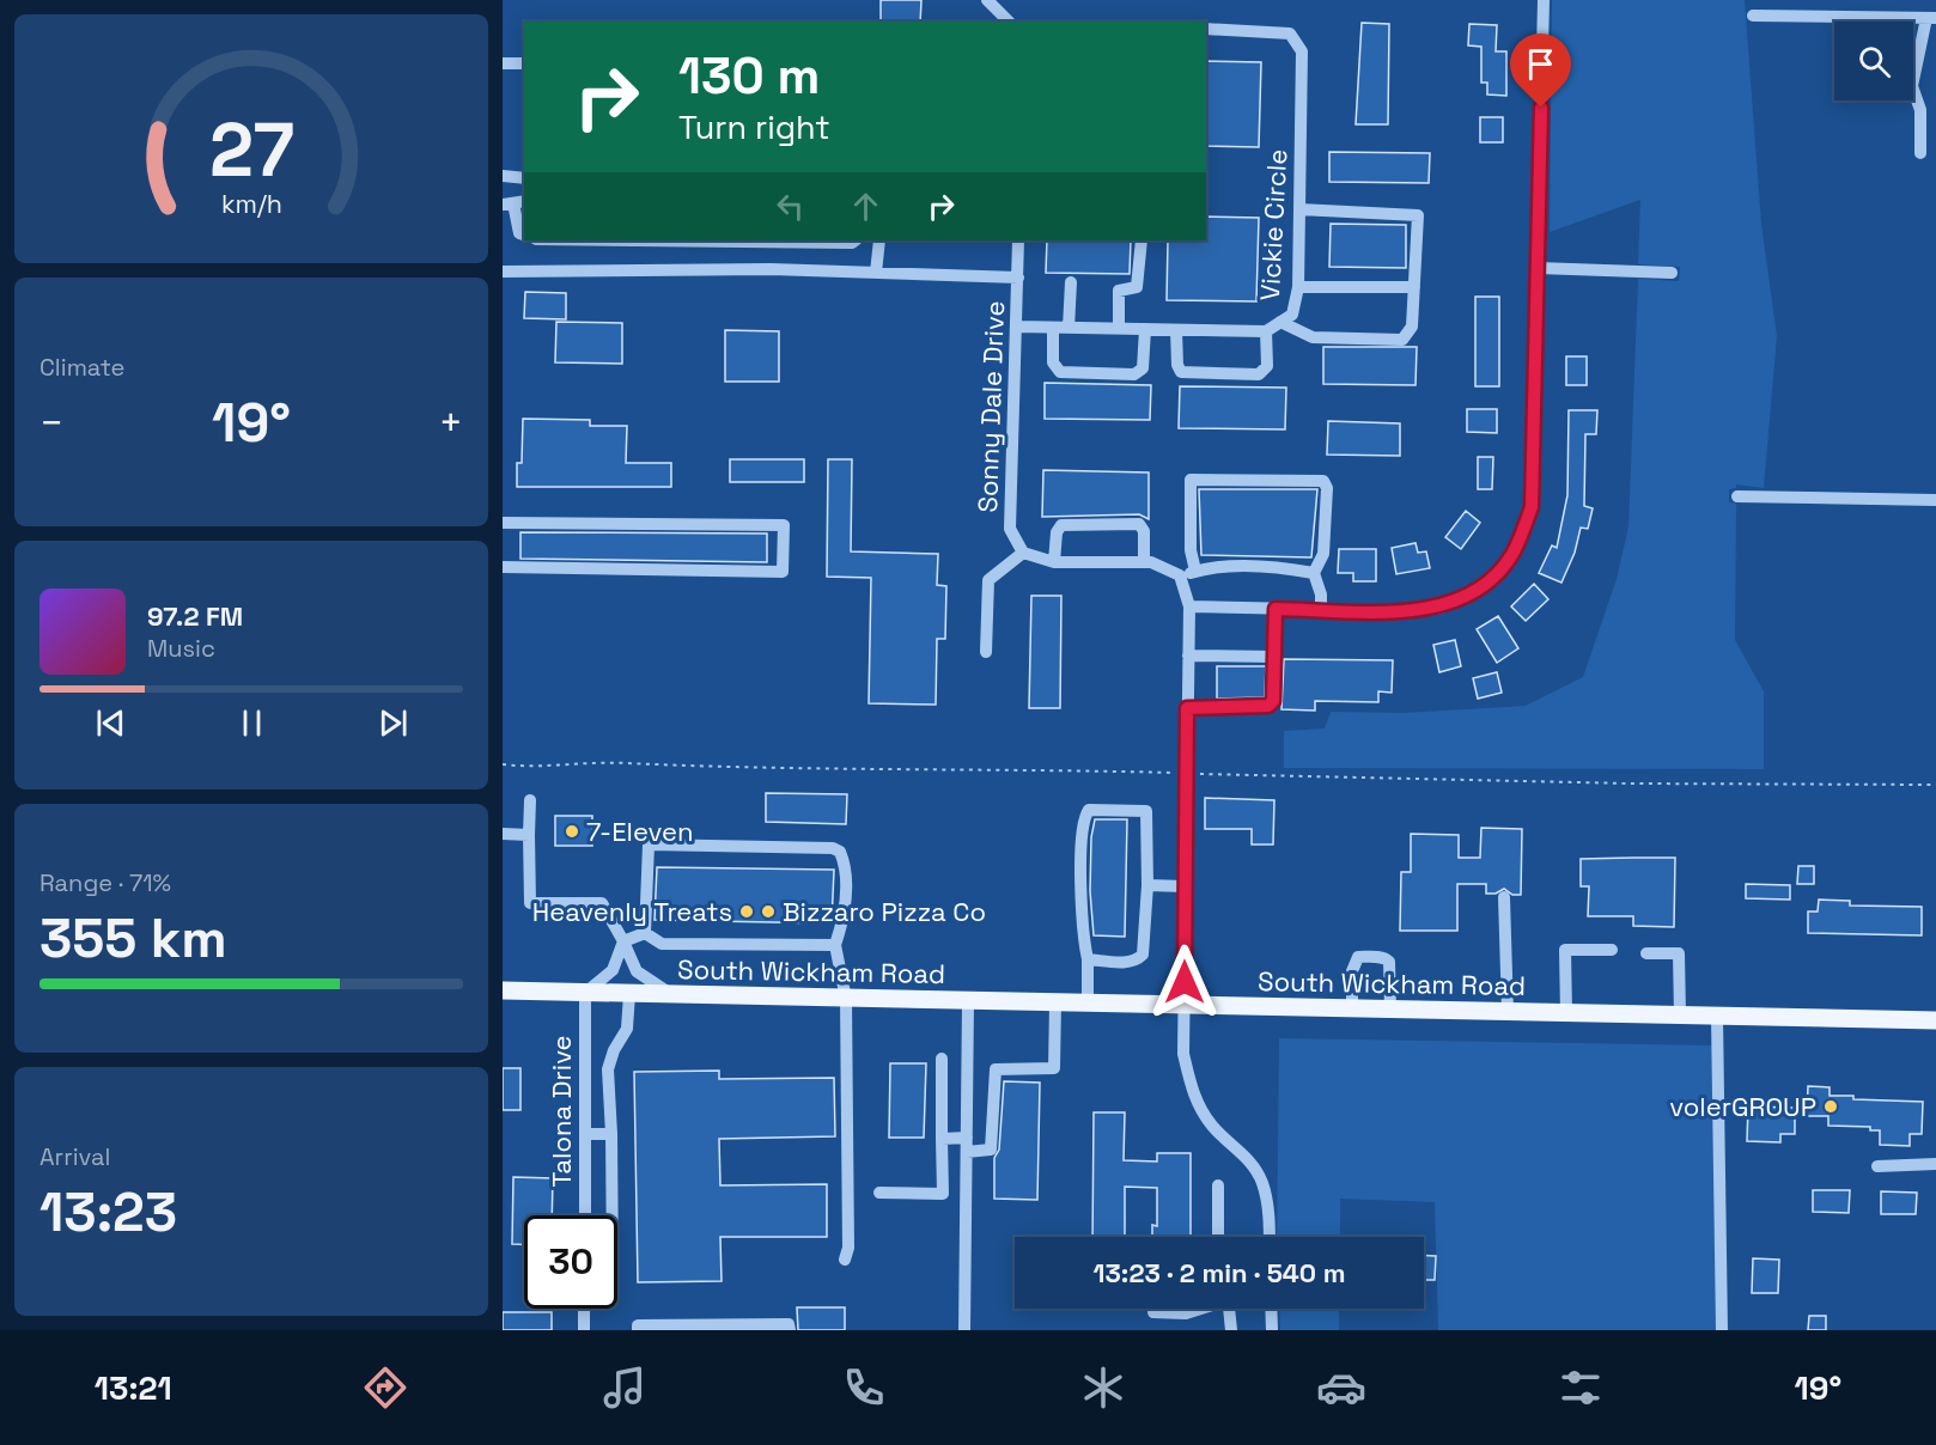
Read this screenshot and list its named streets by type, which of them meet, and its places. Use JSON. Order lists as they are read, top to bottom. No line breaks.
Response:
{"streets":{"main road":["South Wickham Road"],"street":["Vickie Circle","Sonny Dale Drive","Talona Drive"]},"crossings":[["Vickie Circle","Sonny Dale Drive"],["South Wickham Road","Talona Drive"]],"places":["7-Eleven","Heavenly Treats","Bizzaro Pizza Co","volerGROUP"],"page":{"turn":["130 m","Turn right"],"tile":["Climate",["Range · 71%","355 km"],["Arrival","13:23"]],"heat":["−","19°","+"],"song":["97.2 FM","Music"],"limit":"30","trip":"13:23 · 2 min · 540 m","tabs":["13:21","19°"],"gauge":["27","km/h"]}}
